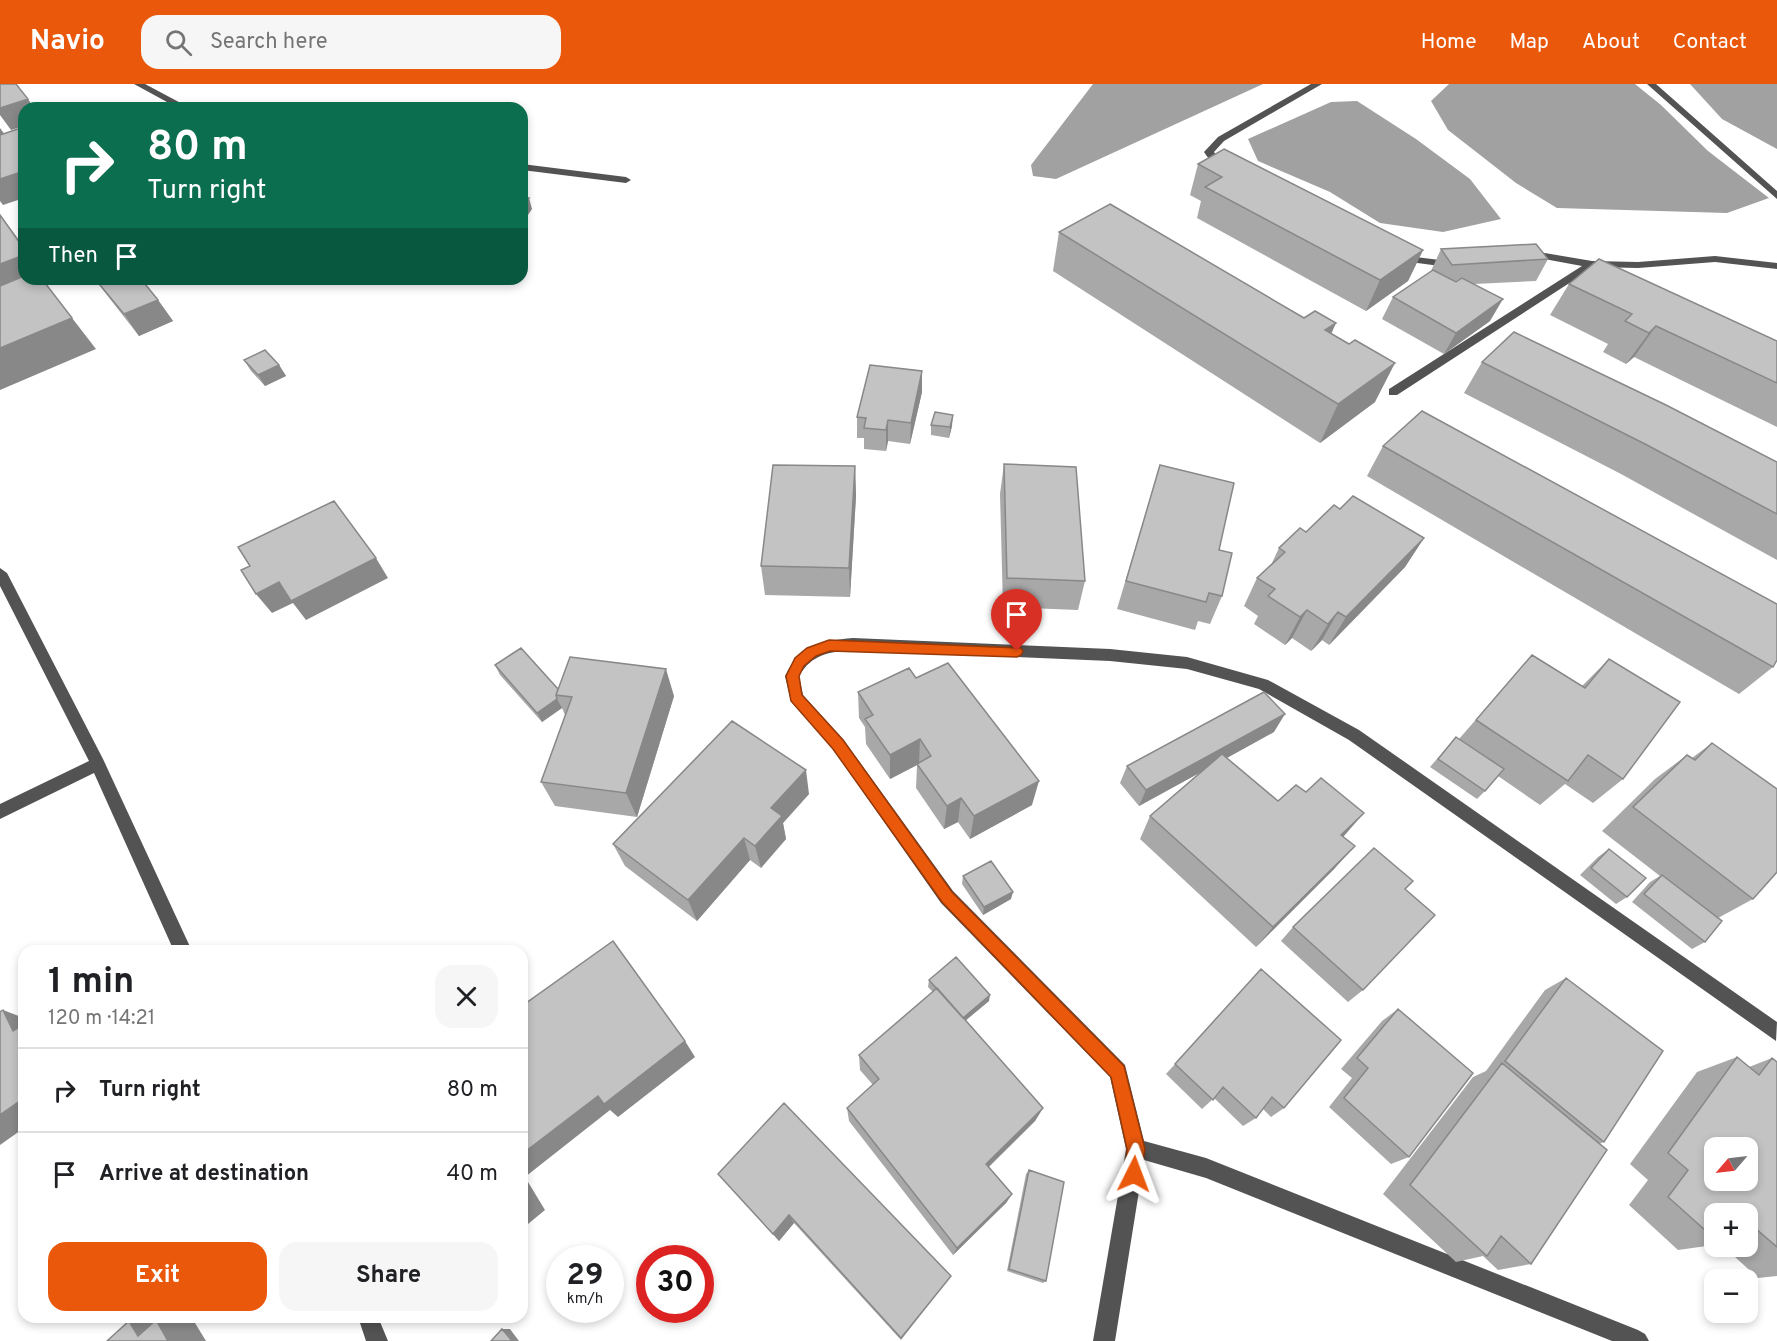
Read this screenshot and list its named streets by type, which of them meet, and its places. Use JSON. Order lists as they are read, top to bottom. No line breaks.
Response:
{"north":"bottom left","page":{"header":"Navio","search":"Search here","nav":["Home","Map","About","Contact"],"turn":["80 m","Turn right"],"then":"Then","heading":["1 min","120 m · 14:21"],"list":[{"name":"Turn right","value":"80 m"},{"name":"Arrive at destination","value":"40 m"}],"map_buttons":["+","−"],"buttons":["Exit","Share"],"speed":"29 km/h","limit":"30"}}
